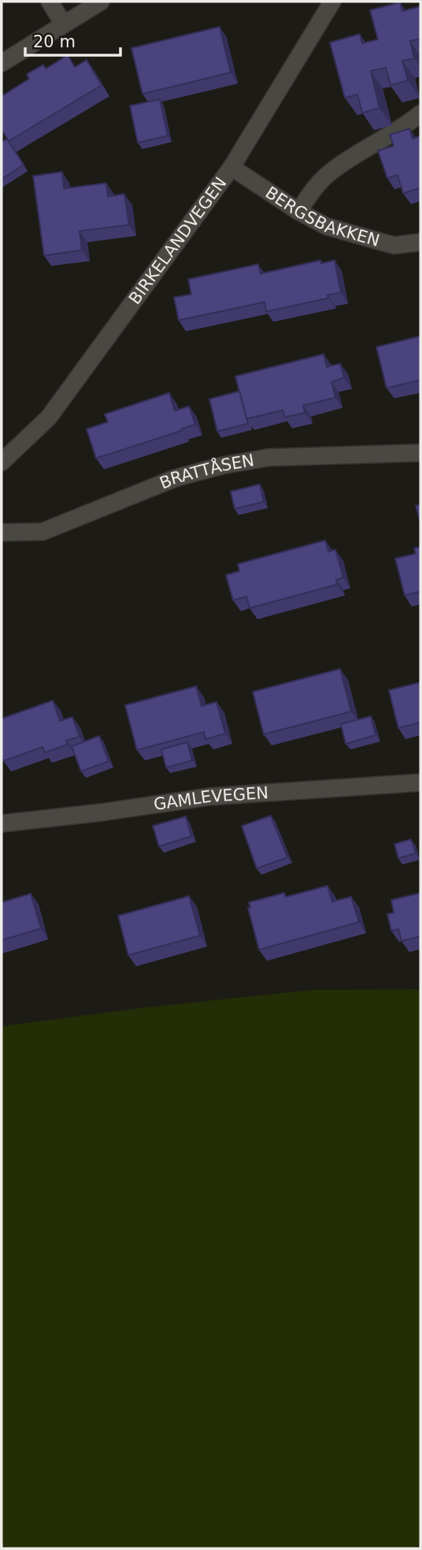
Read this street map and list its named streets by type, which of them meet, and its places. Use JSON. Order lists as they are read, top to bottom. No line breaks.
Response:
{"streets":{"street":["BERGSBAKKEN","BIRKELANDVEGEN","BRATTÅSEN","GAMLEVEGEN"]},"crossings":[["BERGSBAKKEN","BIRKELANDVEGEN"]],"scale_bar":"20 m"}
